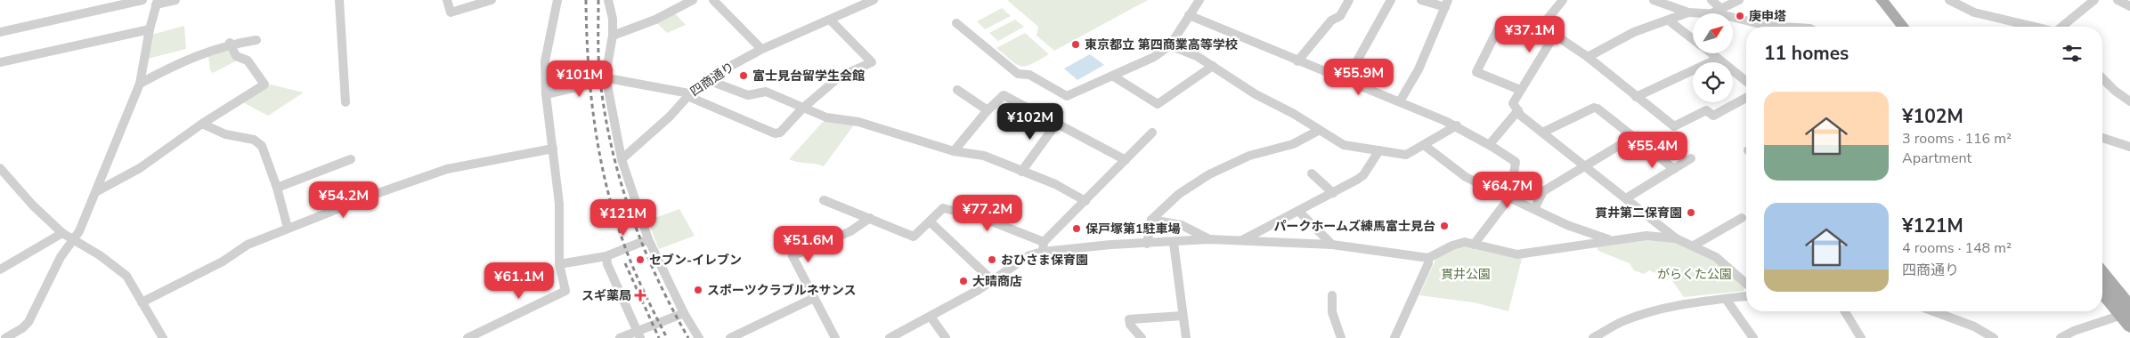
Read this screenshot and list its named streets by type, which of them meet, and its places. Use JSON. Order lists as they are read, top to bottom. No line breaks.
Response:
{"streets":{"street":["四商通り"]},"parks":["貫井公園","がらくた公園"],"places":{"other":["庚申塔","東京都立 第四商業高等学校","富士見台留学生会館","貫井第二保育園","パークホームズ練馬富士見台","保戸塚第1駐車場","セブン-イレブン","おひさま保育園","大晴商店","スポーツクラブルネサンス"],"health":["スギ薬局"]},"north":"top right","page":{"price":["¥37.1M","¥55.9M","¥101M","¥102M","¥55.4M","¥64.7M","¥54.2M","¥77.2M","¥121M","¥51.6M","¥61.1M"],"heading":"11 homes","list":[{"name":"¥102M","note":"3 rooms · 116 m² · Apartment"},{"name":"¥121M","note":"4 rooms · 148 m² · 四商通り"}]}}
